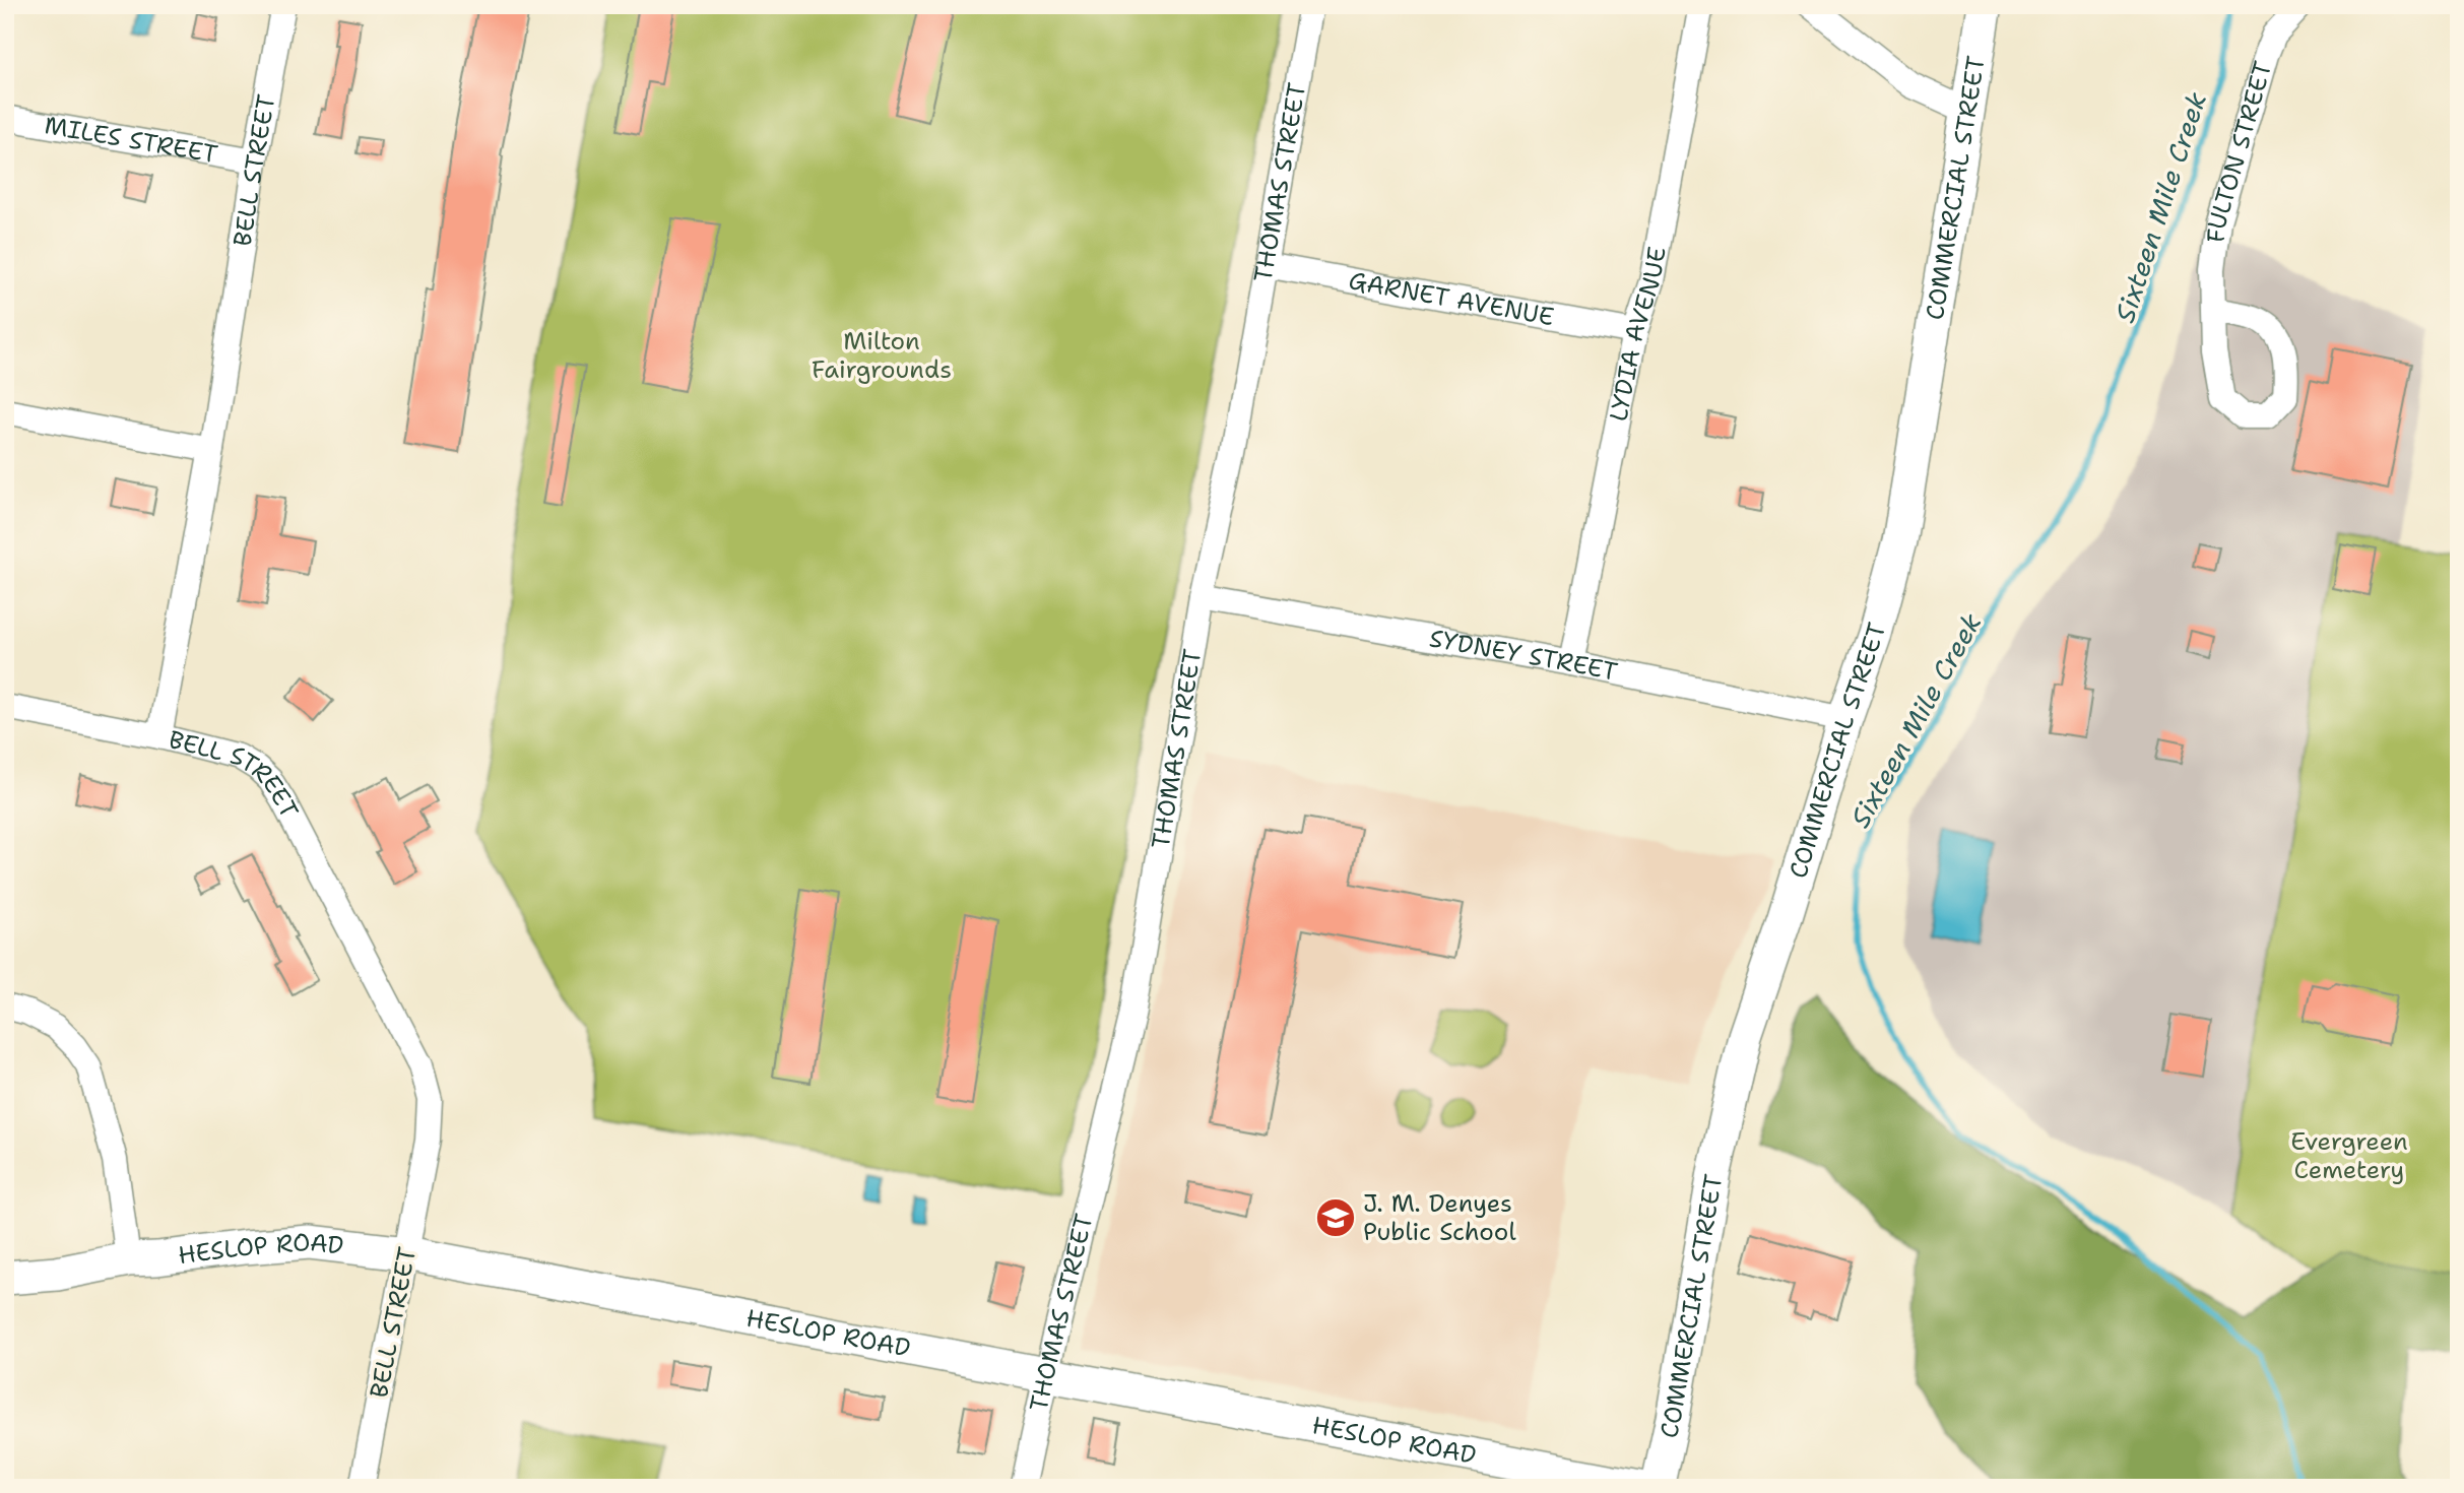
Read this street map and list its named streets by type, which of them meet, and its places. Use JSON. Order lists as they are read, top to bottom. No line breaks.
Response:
{"streets":{"street":["MILES STREET","FULTON STREET","BELL STREET","THOMAS STREET","COMMERCIAL STREET","GARNET AVENUE","LYDIA AVENUE","SYDNEY STREET","HESLOP ROAD"]},"crossings":[["MILES STREET","BELL STREET"],["BELL STREET","HESLOP ROAD"],["THOMAS STREET","GARNET AVENUE"],["THOMAS STREET","SYDNEY STREET"],["THOMAS STREET","HESLOP ROAD"],["COMMERCIAL STREET","SYDNEY STREET"],["GARNET AVENUE","LYDIA AVENUE"],["LYDIA AVENUE","SYDNEY STREET"]],"water":["Sixteen Mile Creek"],"parks":["Milton Fairgrounds","Evergreen Cemetery"],"places":{"school or university":["J. M. Denyes Public School"]}}
